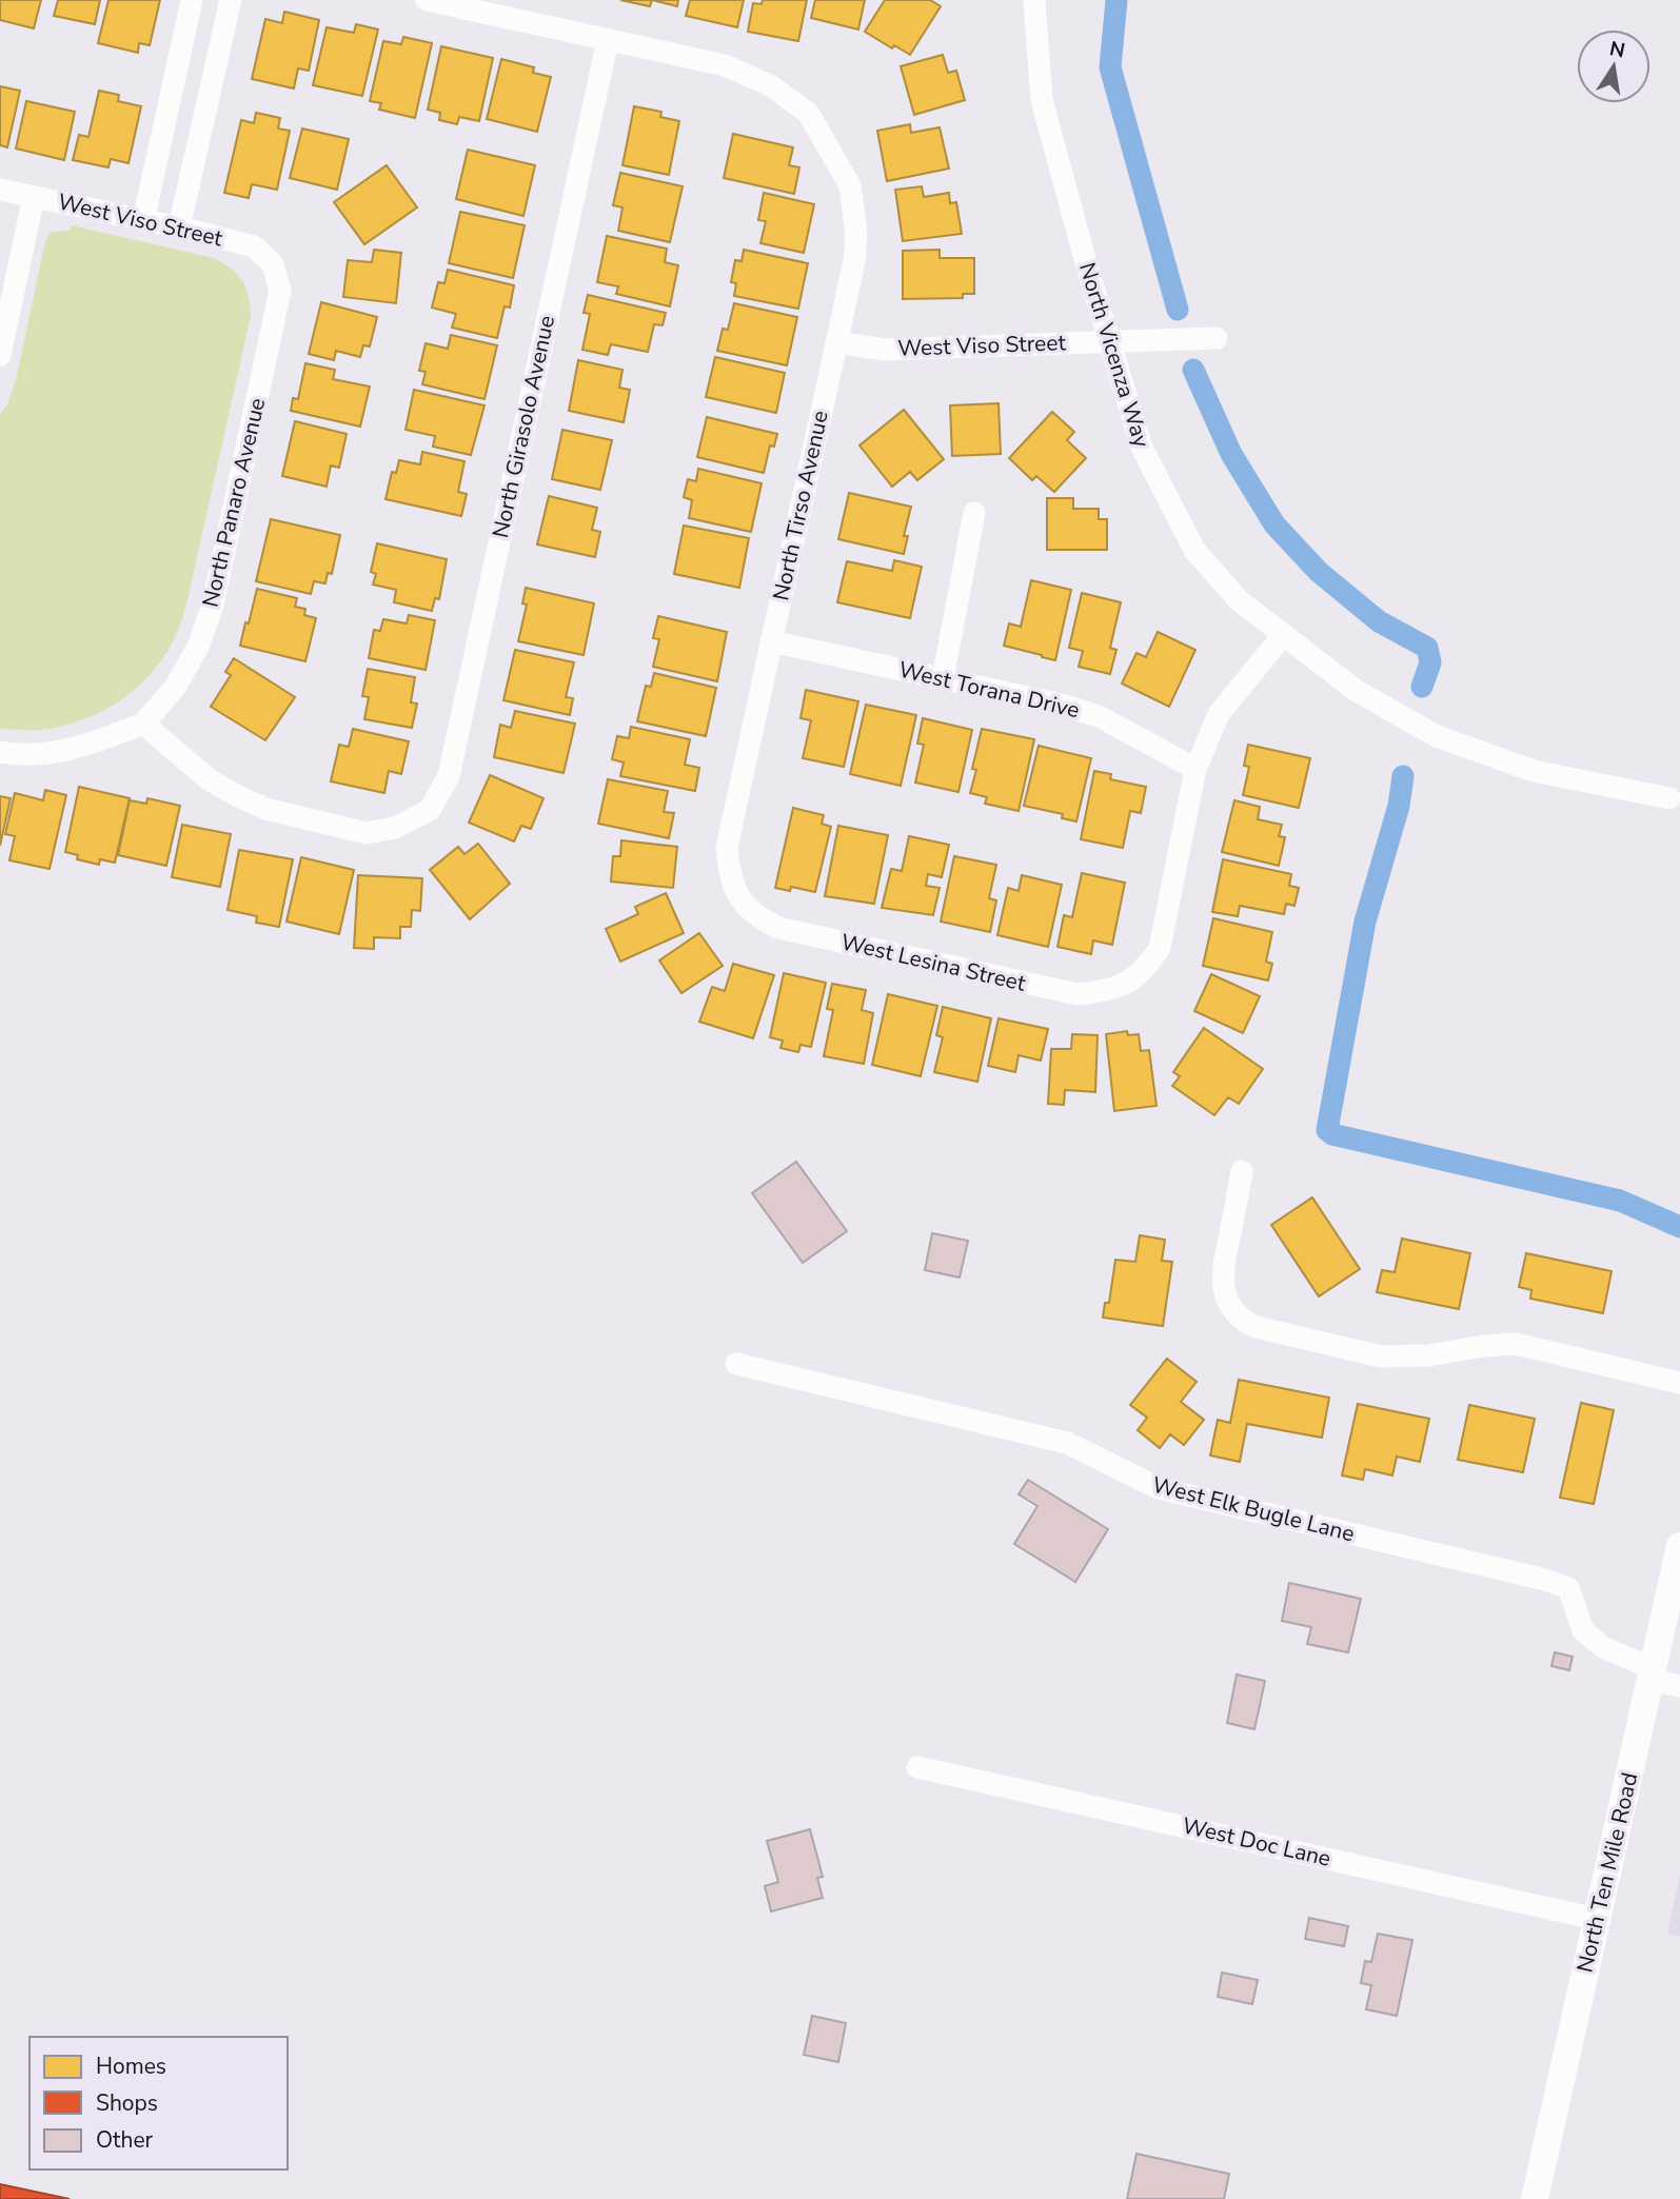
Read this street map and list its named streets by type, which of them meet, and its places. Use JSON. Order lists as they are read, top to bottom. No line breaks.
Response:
{"streets":{"main road":["North Ten Mile Road"],"street":["West Viso Street","North Vicenza Way","North Girasolo Avenue","North Panaro Avenue","North Tirso Avenue","West Torana Drive","West Lesina Street","West Elk Bugle Lane","West Doc Lane"]},"crossings":[["West Viso Street","North Vicenza Way"],["West Viso Street","North Panaro Avenue"],["West Viso Street","North Tirso Avenue"],["North Girasolo Avenue","North Panaro Avenue"],["North Girasolo Avenue","North Tirso Avenue"],["North Tirso Avenue","West Torana Drive"],["North Tirso Avenue","West Lesina Street"],["West Torana Drive","West Lesina Street"],["West Elk Bugle Lane","North Ten Mile Road"],["West Doc Lane","North Ten Mile Road"]],"legend":["Homes","Shops","Other"],"north":"top"}
